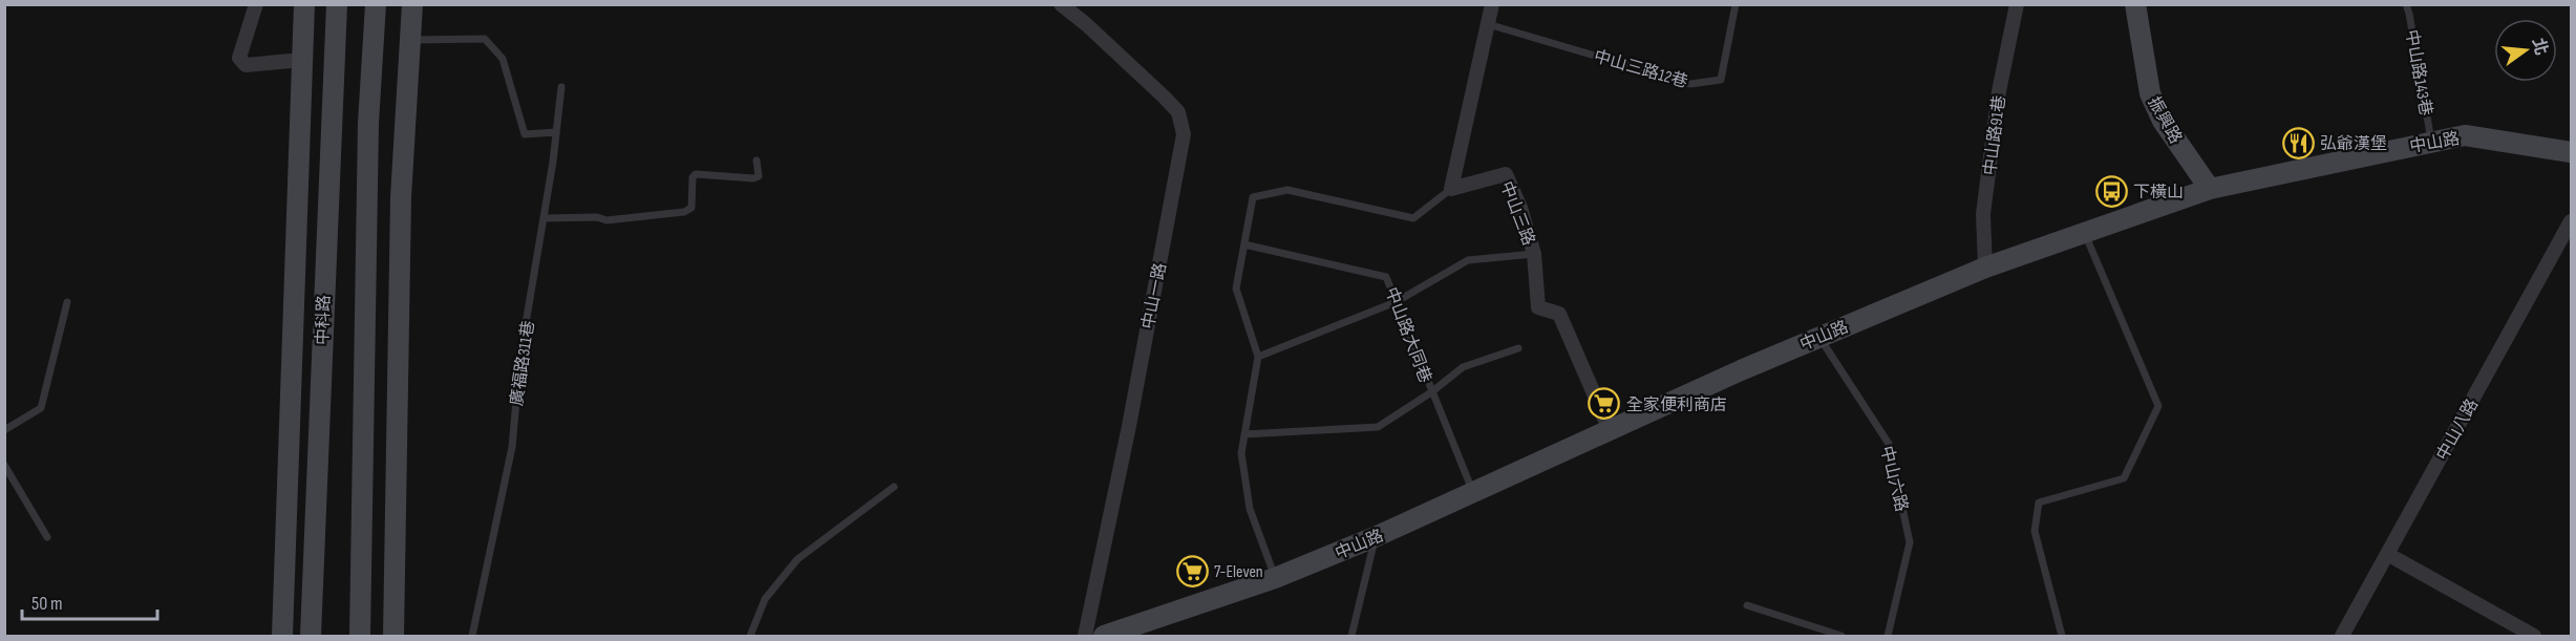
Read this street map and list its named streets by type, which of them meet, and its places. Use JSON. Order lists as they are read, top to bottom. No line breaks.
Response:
{"streets":{"street":["振興路","中山路91巷","中山路","中山三路","中山一路","中科路","中山八路"],"lane":["中山三路12巷","中山路143巷","中山路大同巷","廣福路311巷","中山六路"]},"crossings":[["中山路143巷","中山路"],["振興路","中山路"],["中山路91巷","中山路"],["中山路","中山三路"],["中山路","中山路大同巷"],["中山路","中山六路"]],"places":{"restaurant":["弘爺漢堡"],"bus stop":["下橫山"],"supermarket":["全家便利商店","7-Eleven"]},"scale_bar":"50 m","north":"right"}
